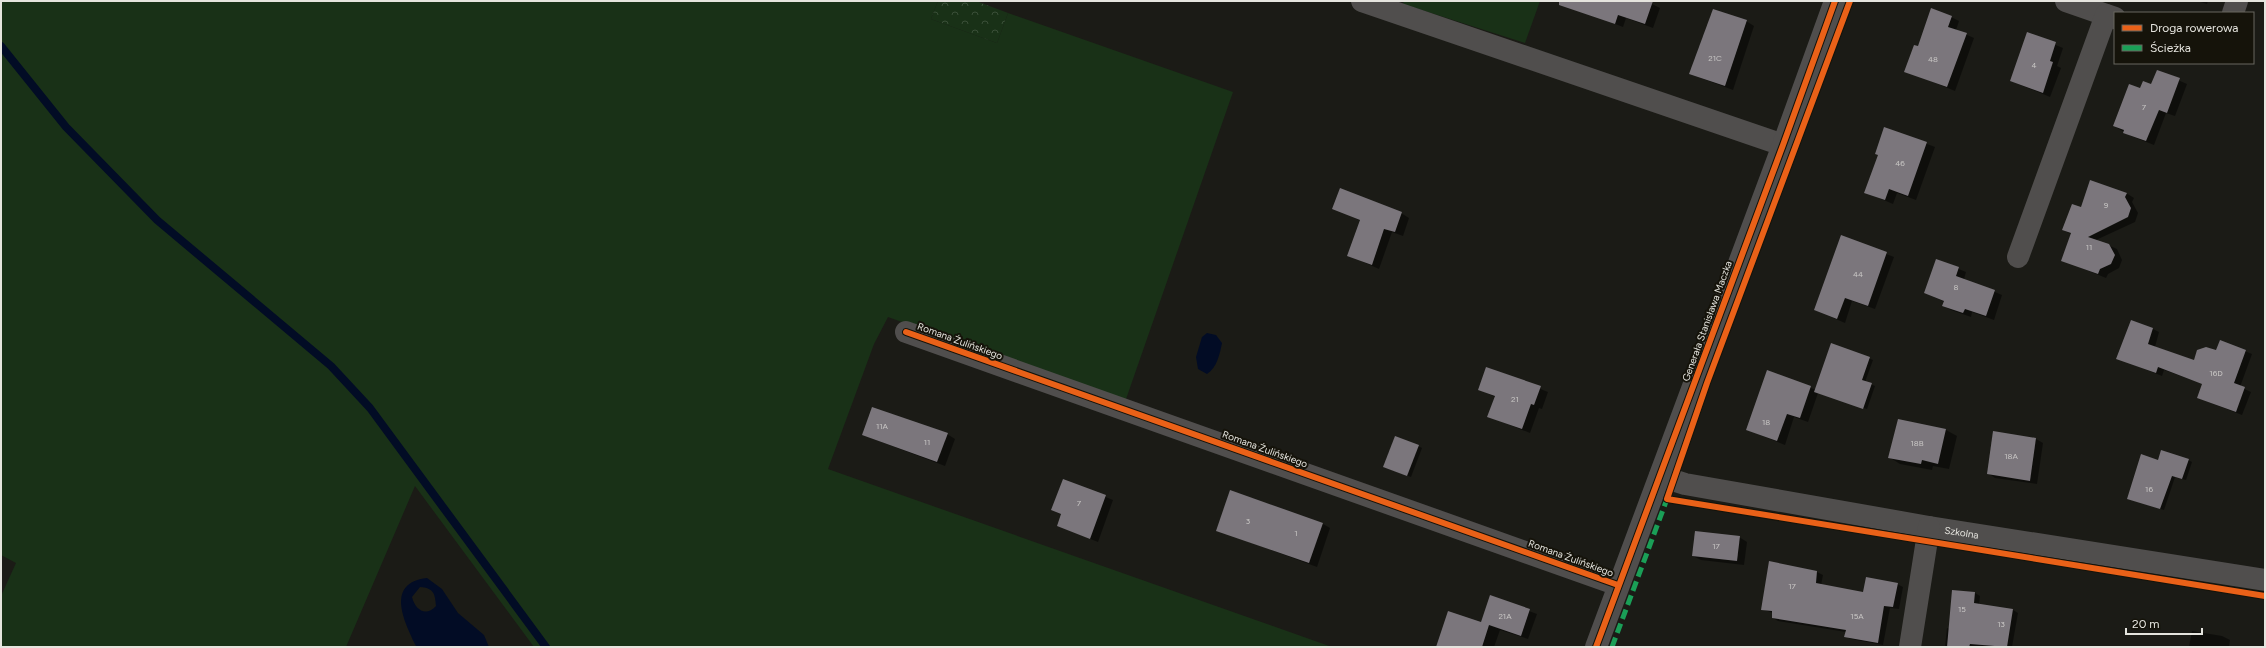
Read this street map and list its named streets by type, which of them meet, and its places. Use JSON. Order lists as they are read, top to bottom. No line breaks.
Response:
{"streets":{"street":["Generała Stanisława Maczka","Romana Żulińskiego","Szkolna"]},"crossings":[["Generała Stanisława Maczka","Romana Żulińskiego"],["Generała Stanisława Maczka","Szkolna"]],"house_numbers":["21C","48","4","7","46","9","11","44","8","16D","21","18","11A","11","18B","18A","16","7","3","1","17","17","15","21A","15A","13"],"legend":["Droga rowerowa","Ścieżka"],"scale_bar":"20 m"}
